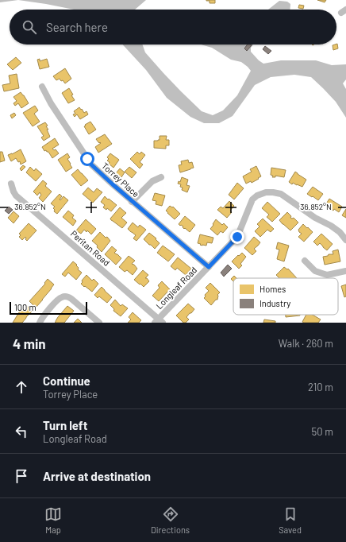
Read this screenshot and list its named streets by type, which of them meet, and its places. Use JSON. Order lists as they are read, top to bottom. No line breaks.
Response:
{"streets":{"street":["Torrey Place","Peritan Road","Longleaf Road"]},"crossings":[["Torrey Place","Longleaf Road"],["Peritan Road","Longleaf Road"]],"legend":["Homes","Industry"],"scale_bar":"100 m","page":{"search":"Search here","scale":"100 m","heading":["4 min","Walk · 260 m"],"list":[["Continue","Torrey Place","210 m"],["Turn left","Longleaf Road","50 m"],"Arrive at destination"],"nav":["Map","Directions","Saved"]},"coordinates":["36.852°N"]}
